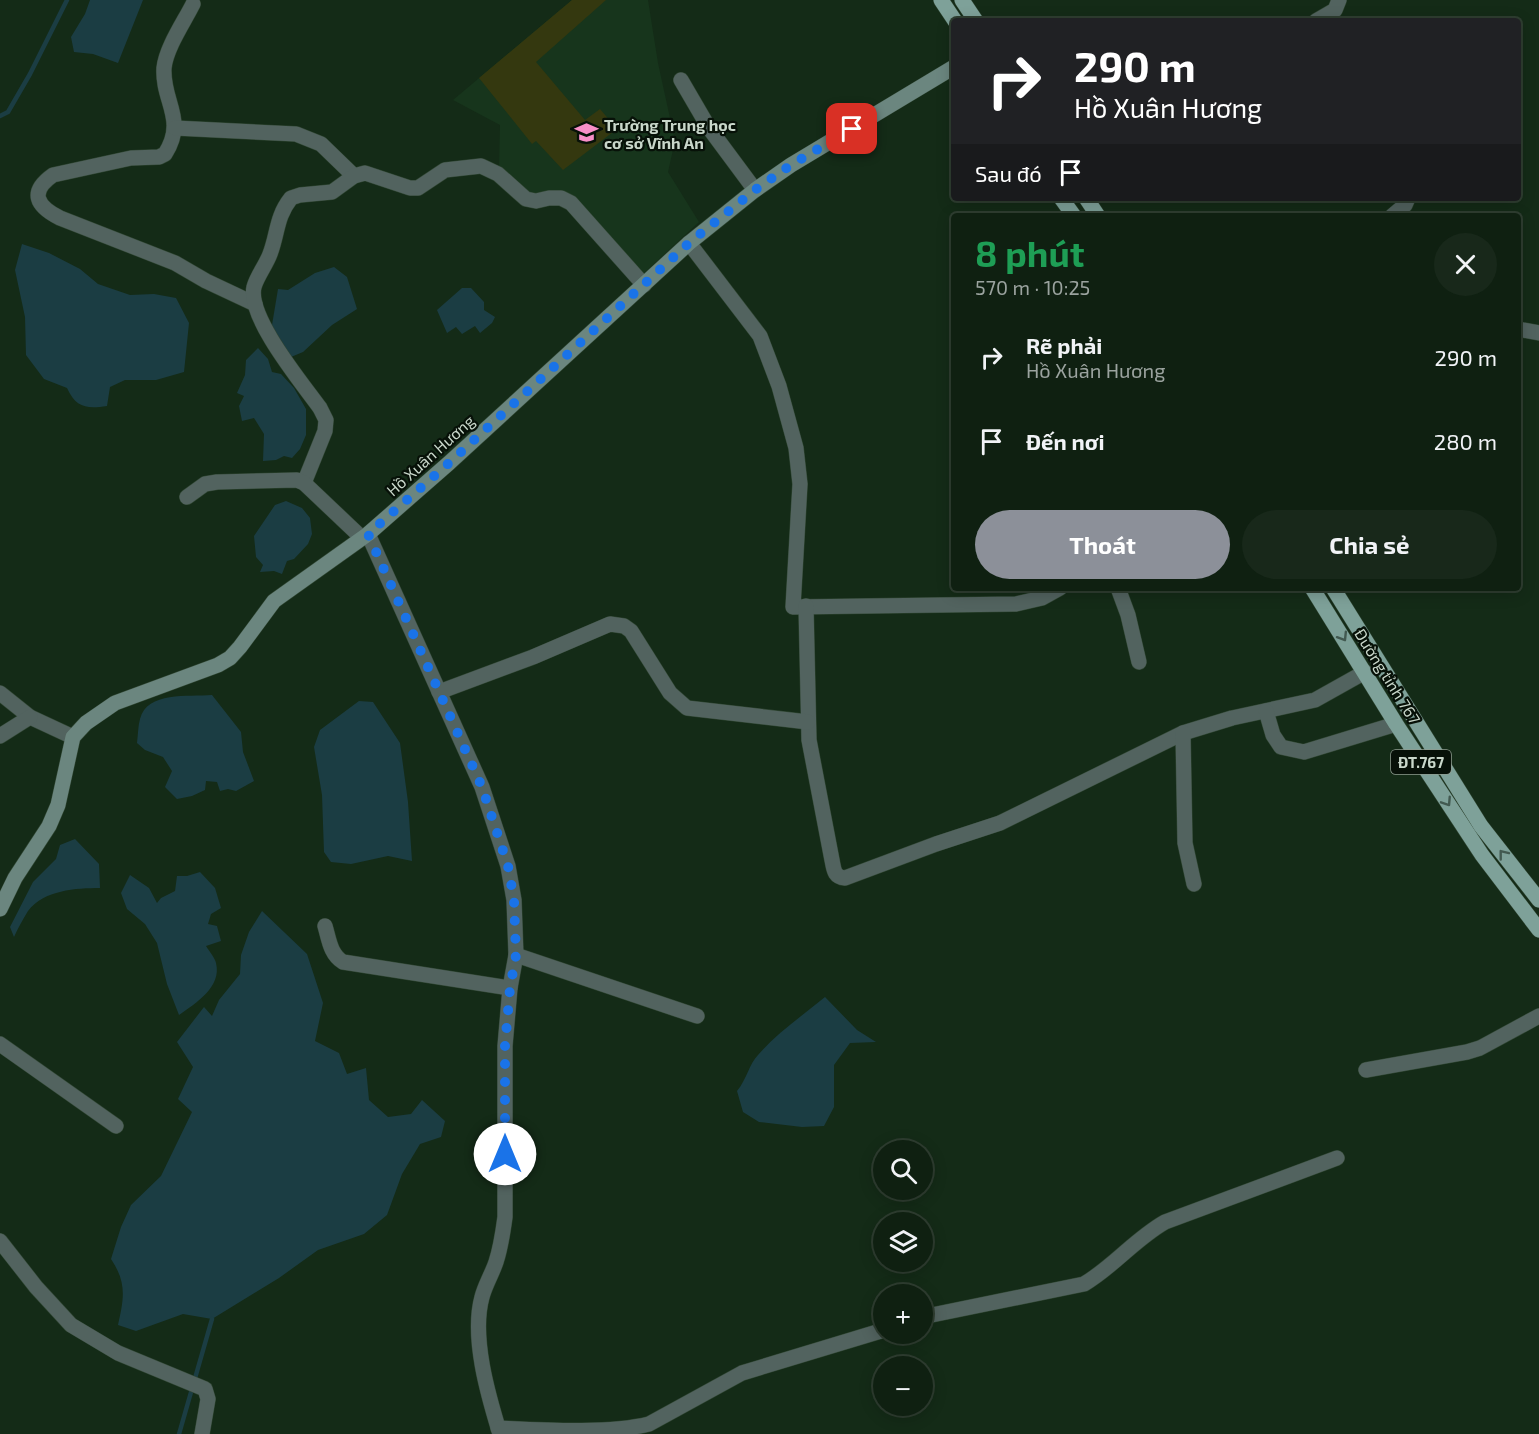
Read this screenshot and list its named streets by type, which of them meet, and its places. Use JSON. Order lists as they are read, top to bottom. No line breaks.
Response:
{"streets":{"main road":["Đường tỉnh 767","ĐT.767"],"street":["Hồ Xuân Hương"]},"places":{"school or university":["Trường Trung học cơ sở Vĩnh An"]},"page":{"turn":["290 m","Hồ Xuân Hương"],"then":"Sau đó","heading":["8 phút","570 m · 10:25"],"list":[{"name":"Rẽ phải","note":"Hồ Xuân Hương","value":"290 m"},{"name":"Đến nơi","value":"280 m"}],"buttons":["Thoát","Chia sẻ"],"map_buttons":["+","−"]}}
